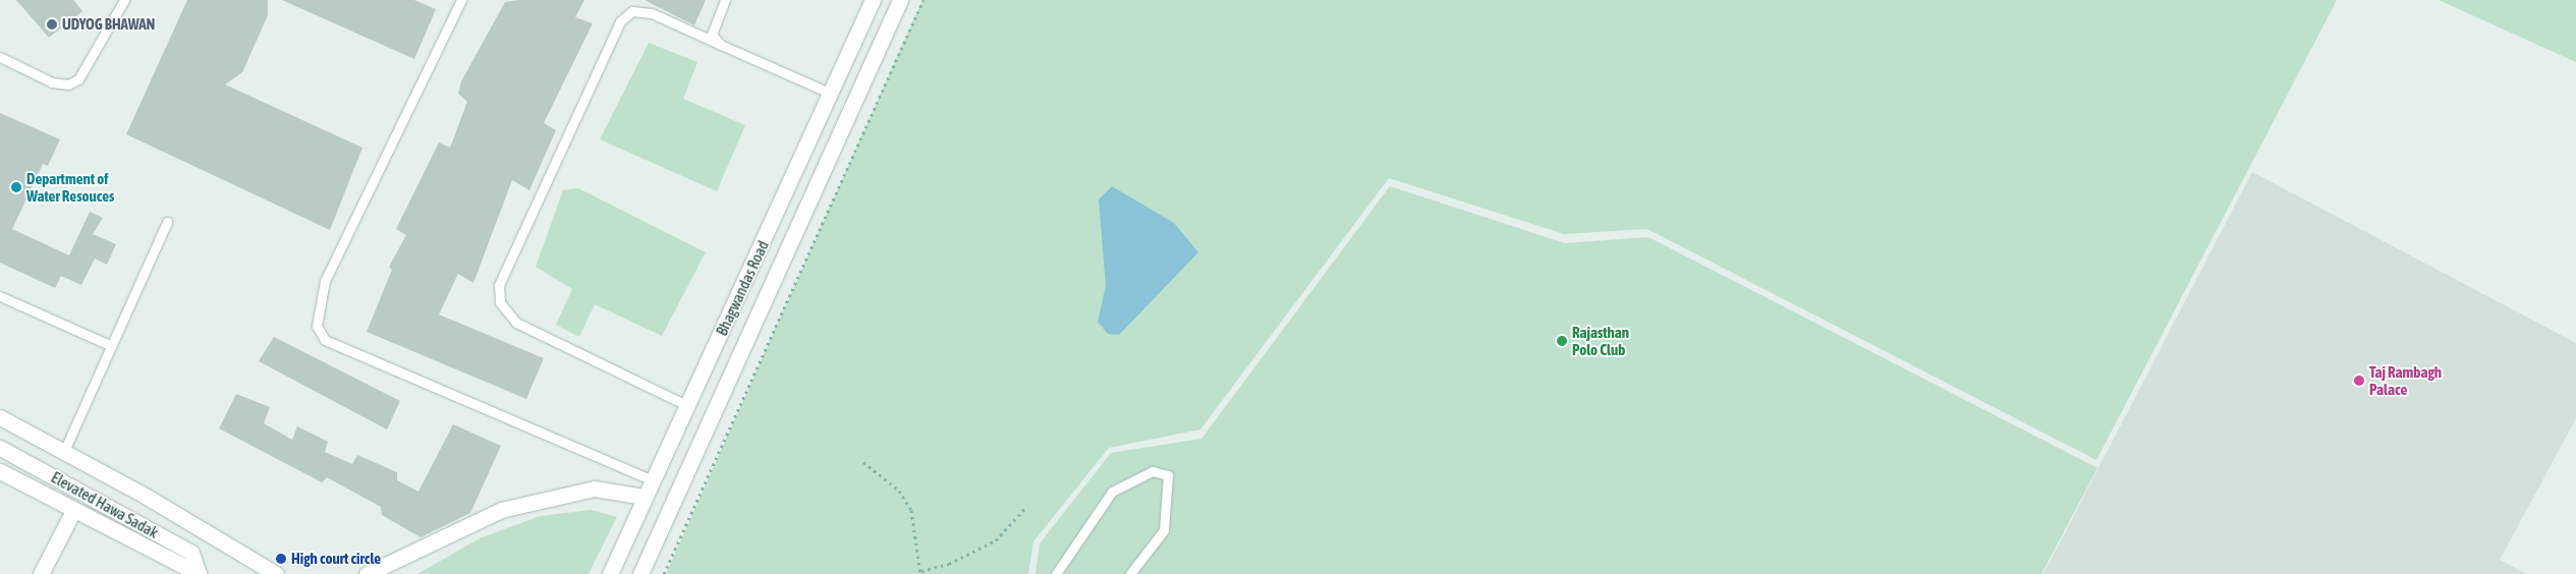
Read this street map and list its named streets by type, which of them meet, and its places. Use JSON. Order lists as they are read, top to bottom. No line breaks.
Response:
{"streets":{"street":["Bhagwandas Road","Elevated Hawa Sadak"]},"places":["UDYOG BHAWAN","Department of Water Resouces","Rajasthan Polo Club","Taj Rambagh Palace","High court circle"]}
